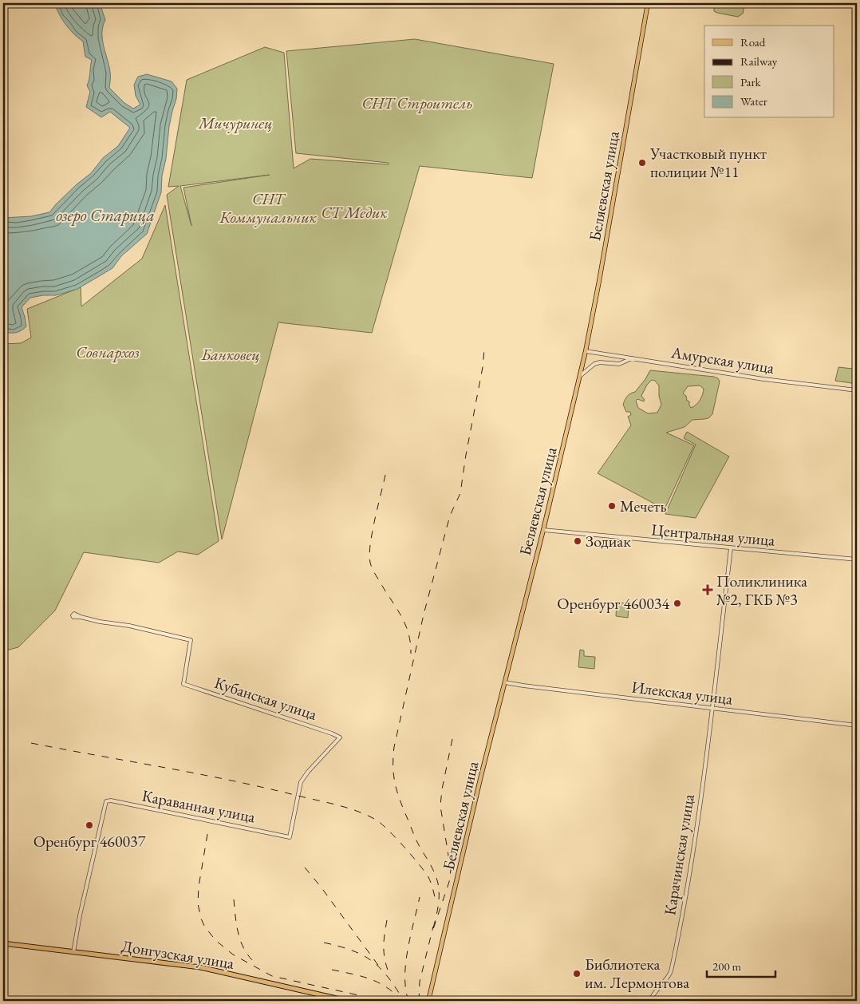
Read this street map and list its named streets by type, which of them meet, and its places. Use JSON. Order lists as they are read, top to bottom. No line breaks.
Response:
{"streets":{"highway":["Донгузская улица"],"main road":["Беляевская улица"],"street":["Амурская улица","Центральная улица","Илекская улица","Кубанская улица","Караванная улица","Карачинская улица"]},"crossings":[["Беляевская улица","Амурская улица"],["Беляевская улица","Центральная улица"],["Беляевская улица","Илекская улица"],["Центральная улица","Карачинская улица"],["Илекская улица","Карачинская улица"],["Кубанская улица","Караванная улица"],["Караванная улица","Донгузская улица"]],"water":["озеро Старица"],"parks":["СНТ Строитель","Мичуринец","СНТ Коммунальник","СТ Медик","Совнархоз","Банковец"],"places":{"other":["Участковый пункт полиции №11","Мечеть","Зодиак","Оренбург 460034","Оренбург 460037","Библиотека им. Лермонтова"],"health":["Поликлиника №2, ГКБ №3"]},"legend":["Road","Railway","Park","Water"],"scale_bar":"200 m"}
